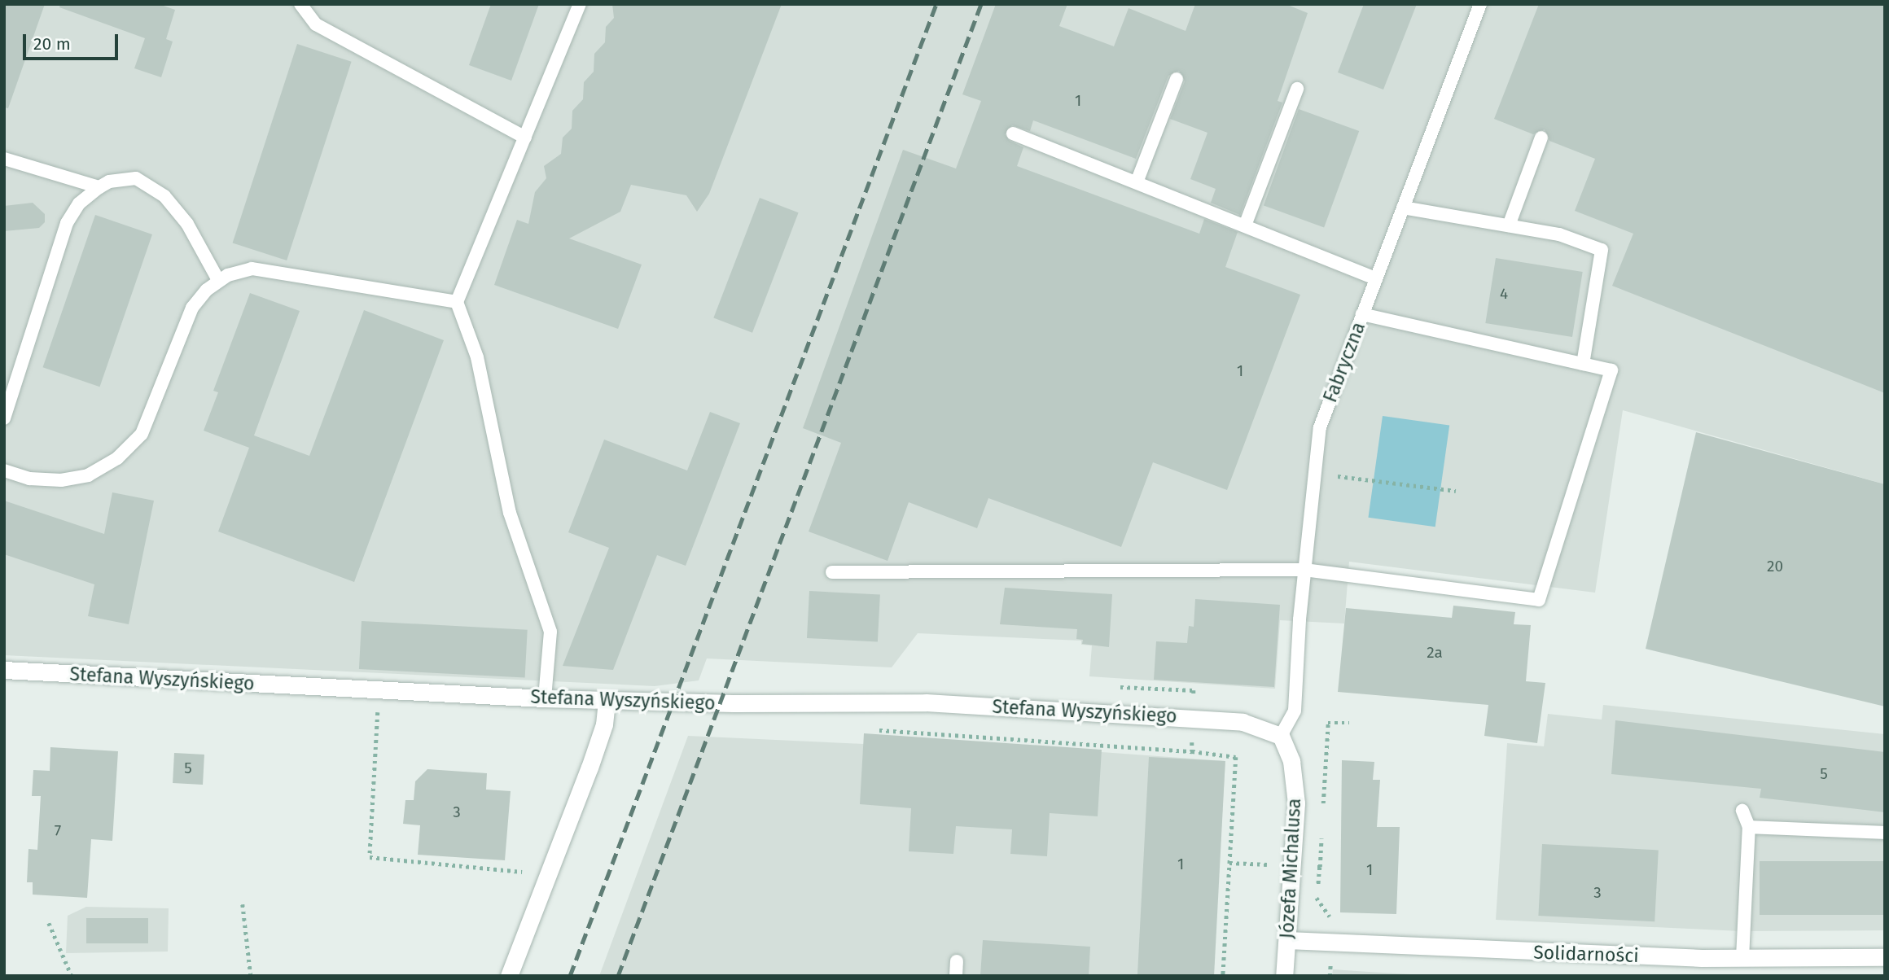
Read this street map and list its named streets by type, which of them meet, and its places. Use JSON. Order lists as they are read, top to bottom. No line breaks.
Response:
{"streets":{"street":["Stefana Wyszyńskiego","Józefa Michalusa","Solidarności"],"lane":["Fabryczna"]},"crossings":[["Fabryczna","Stefana Wyszyńskiego"],["Fabryczna","Józefa Michalusa"],["Stefana Wyszyńskiego","Józefa Michalusa"],["Józefa Michalusa","Solidarności"]],"house_numbers":["1","4","1","20","2a","5","5","3","7","1","1","3"],"scale_bar":"20 m"}
